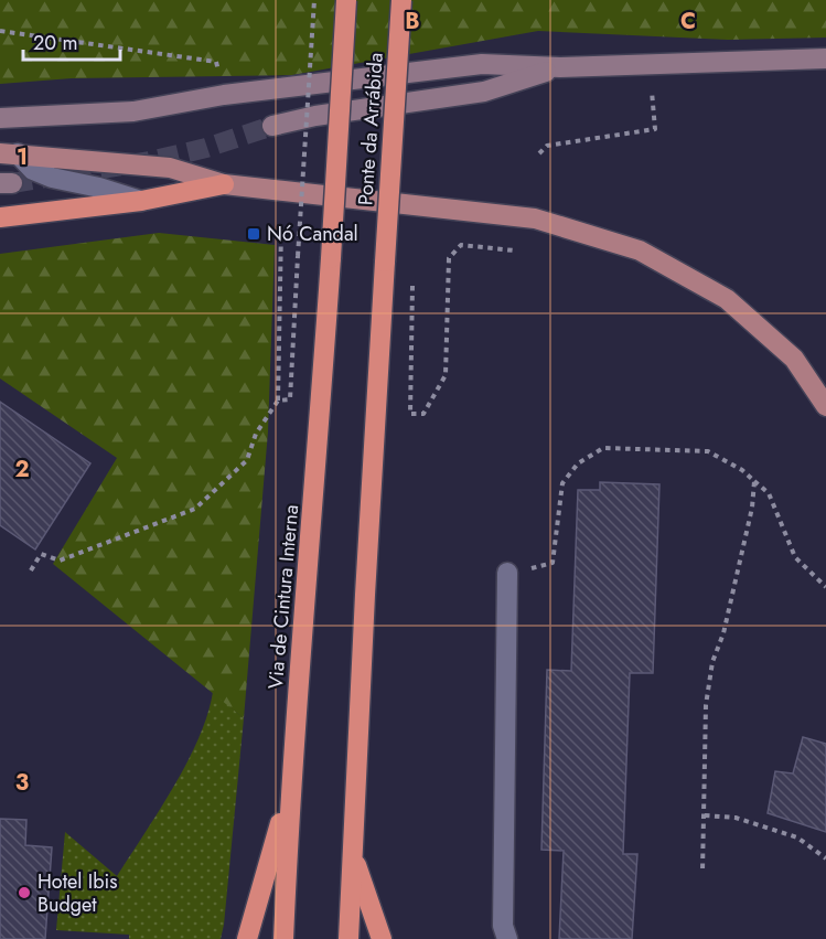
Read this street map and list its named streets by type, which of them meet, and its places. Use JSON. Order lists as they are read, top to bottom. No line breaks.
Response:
{"streets":{"highway":["Ponte da Arrábida","Via de Cintura Interna"]},"crossings":[["Ponte da Arrábida","Via de Cintura Interna"]],"places":{"transit":["Nó Candal"],"other":["Hotel Ibis Budget"]},"scale_bar":"20 m","grid":{"columns":["B","C"],"rows":["1","2","3"]}}
